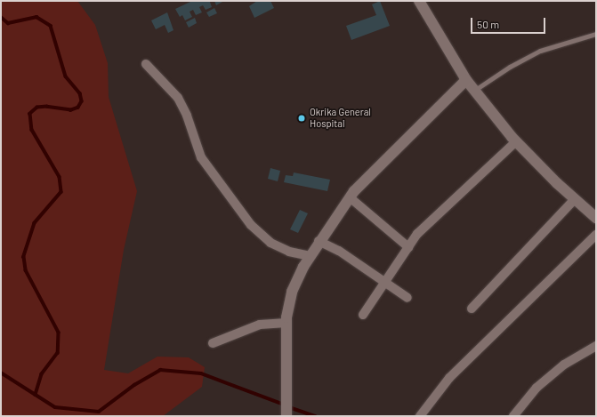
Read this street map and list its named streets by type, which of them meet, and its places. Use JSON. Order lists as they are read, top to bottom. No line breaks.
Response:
{"places":["Okrika General Hospital"],"scale_bar":"50 m"}
